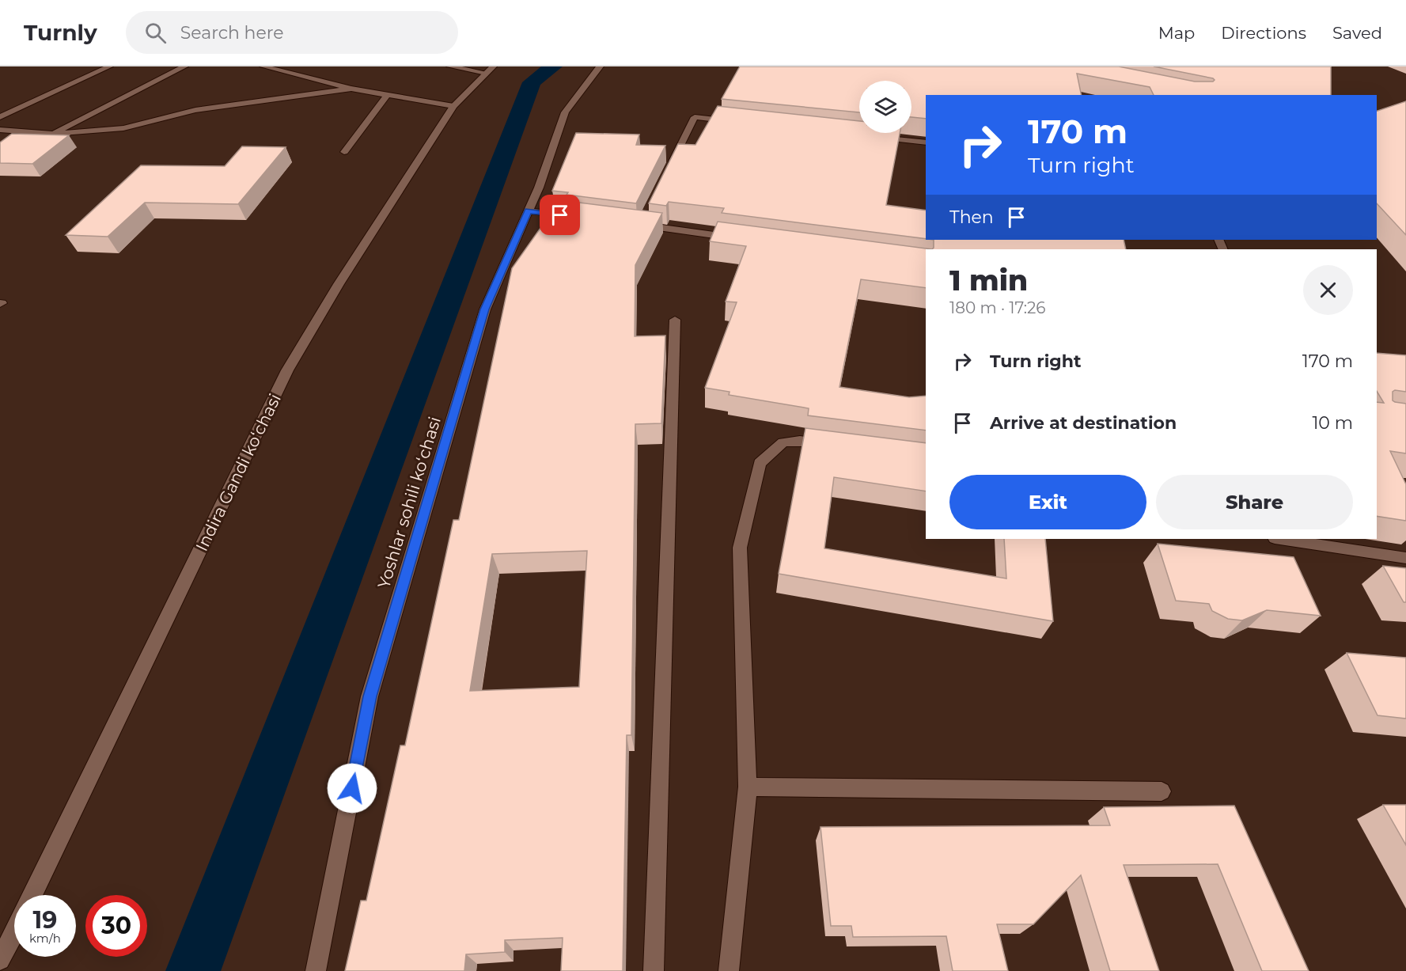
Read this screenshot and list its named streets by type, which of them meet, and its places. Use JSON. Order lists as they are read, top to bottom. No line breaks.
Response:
{"streets":{"street":["Indira Gandi koʻchasi","Yoshlar sohili koʻchasi"]},"page":{"header":"Turnly","search":"Search here","nav":["Map","Directions","Saved"],"turn":["170 m","Turn right"],"then":"Then","heading":["1 min","180 m · 17:26"],"list":[{"name":"Turn right","value":"170 m"},{"name":"Arrive at destination","value":"10 m"}],"buttons":["Exit","Share"],"speed":"19 km/h","limit":"30"}}
